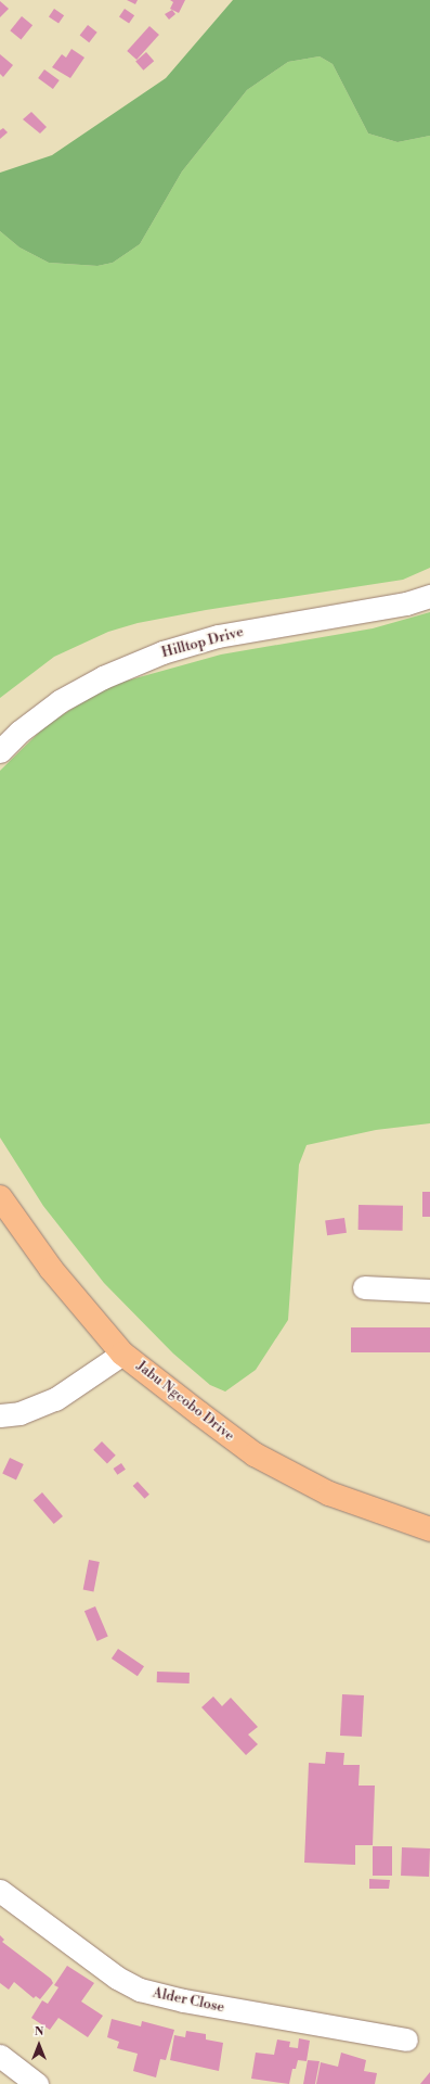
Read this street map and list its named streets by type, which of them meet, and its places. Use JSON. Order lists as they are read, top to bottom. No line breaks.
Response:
{"streets":{"main road":["Jabu Ngcobo Drive"],"street":["Hilltop Drive","Alder Close"]},"north":"top"}
